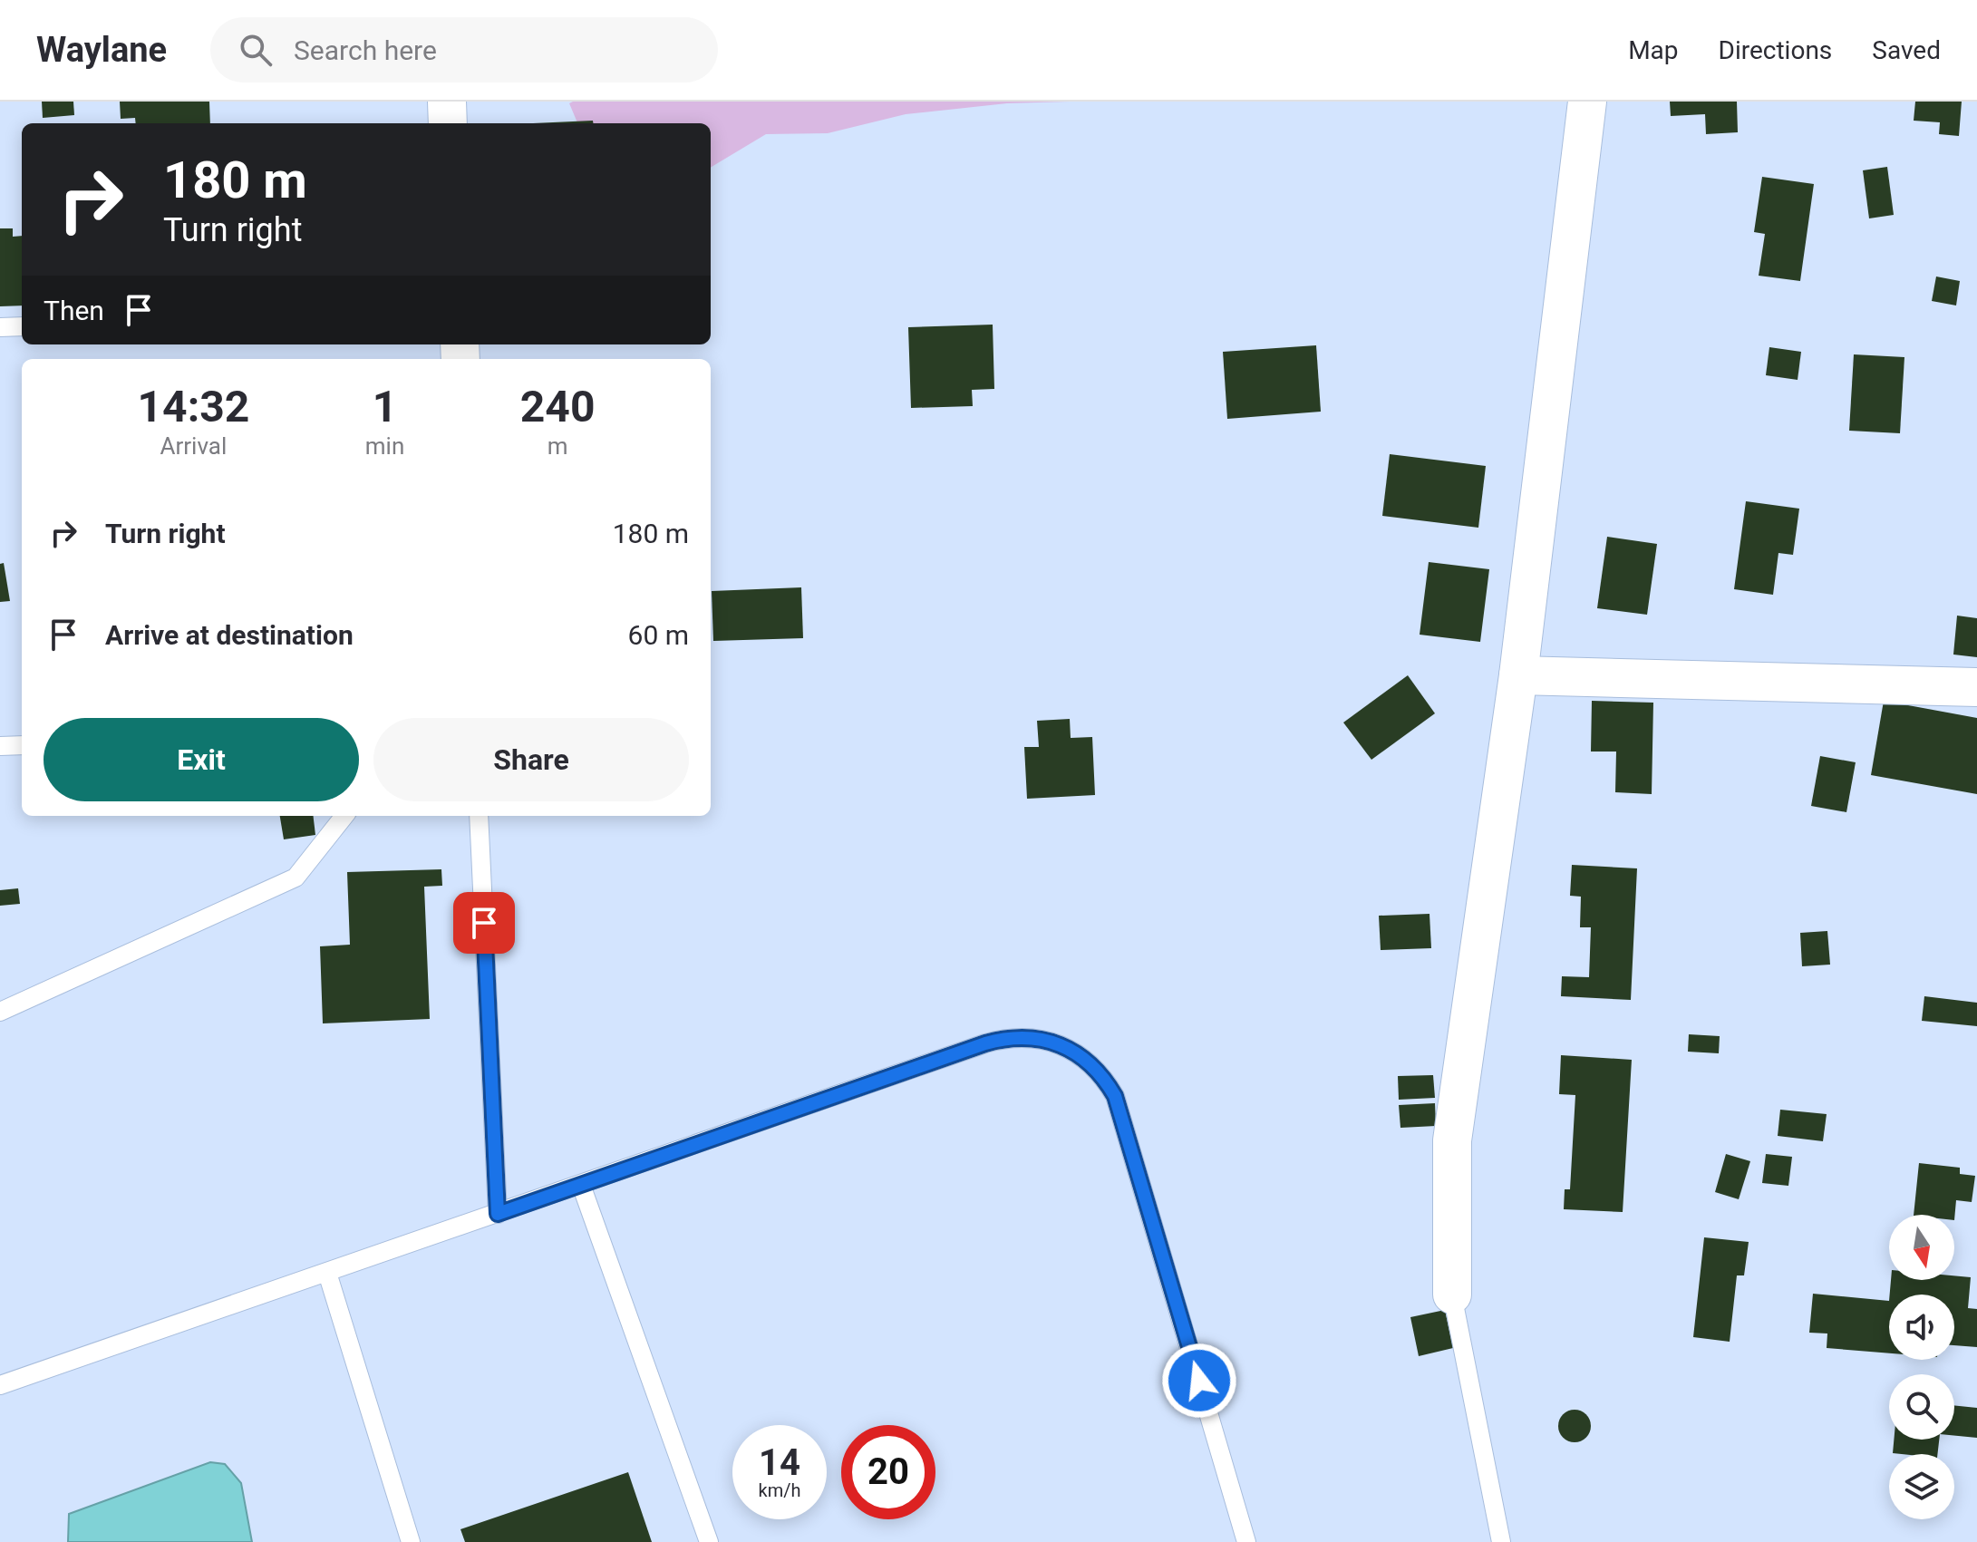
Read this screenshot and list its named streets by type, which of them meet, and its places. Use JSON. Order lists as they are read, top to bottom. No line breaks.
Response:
{"north":"bottom","page":{"header":"Waylane","search":"Search here","nav":["Map","Directions","Saved"],"turn":["180 m","Turn right"],"then":"Then","eta":["14:32","Arrival","1","min","240","m"],"list":[{"name":"Turn right","value":"180 m"},{"name":"Arrive at destination","value":"60 m"}],"buttons":["Exit","Share"],"speed":"14 km/h","limit":"20"}}
